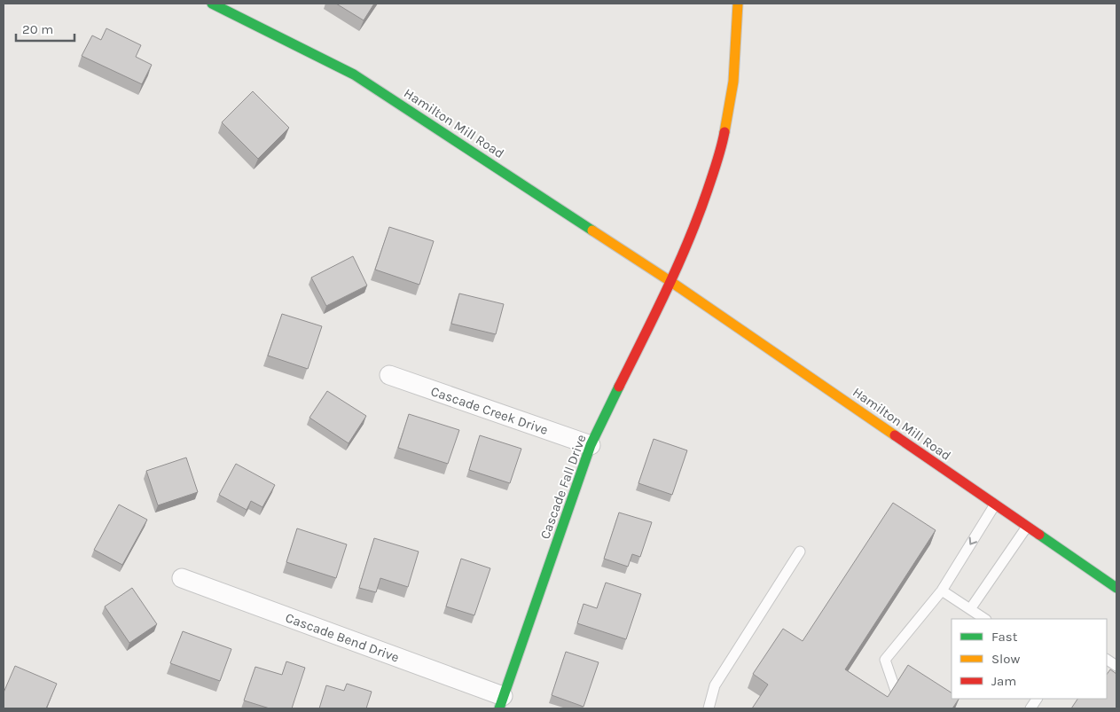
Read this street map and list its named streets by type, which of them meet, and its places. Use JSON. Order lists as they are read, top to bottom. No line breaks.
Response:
{"streets":{"main road":["Hamilton Mill Road","Cascade Fall Drive"],"street":["Cascade Creek Drive","Cascade Bend Drive"]},"crossings":[["Hamilton Mill Road","Cascade Fall Drive"],["Cascade Creek Drive","Cascade Fall Drive"],["Cascade Fall Drive","Cascade Bend Drive"]],"legend":["Fast","Slow","Jam"],"scale_bar":"20 m"}
